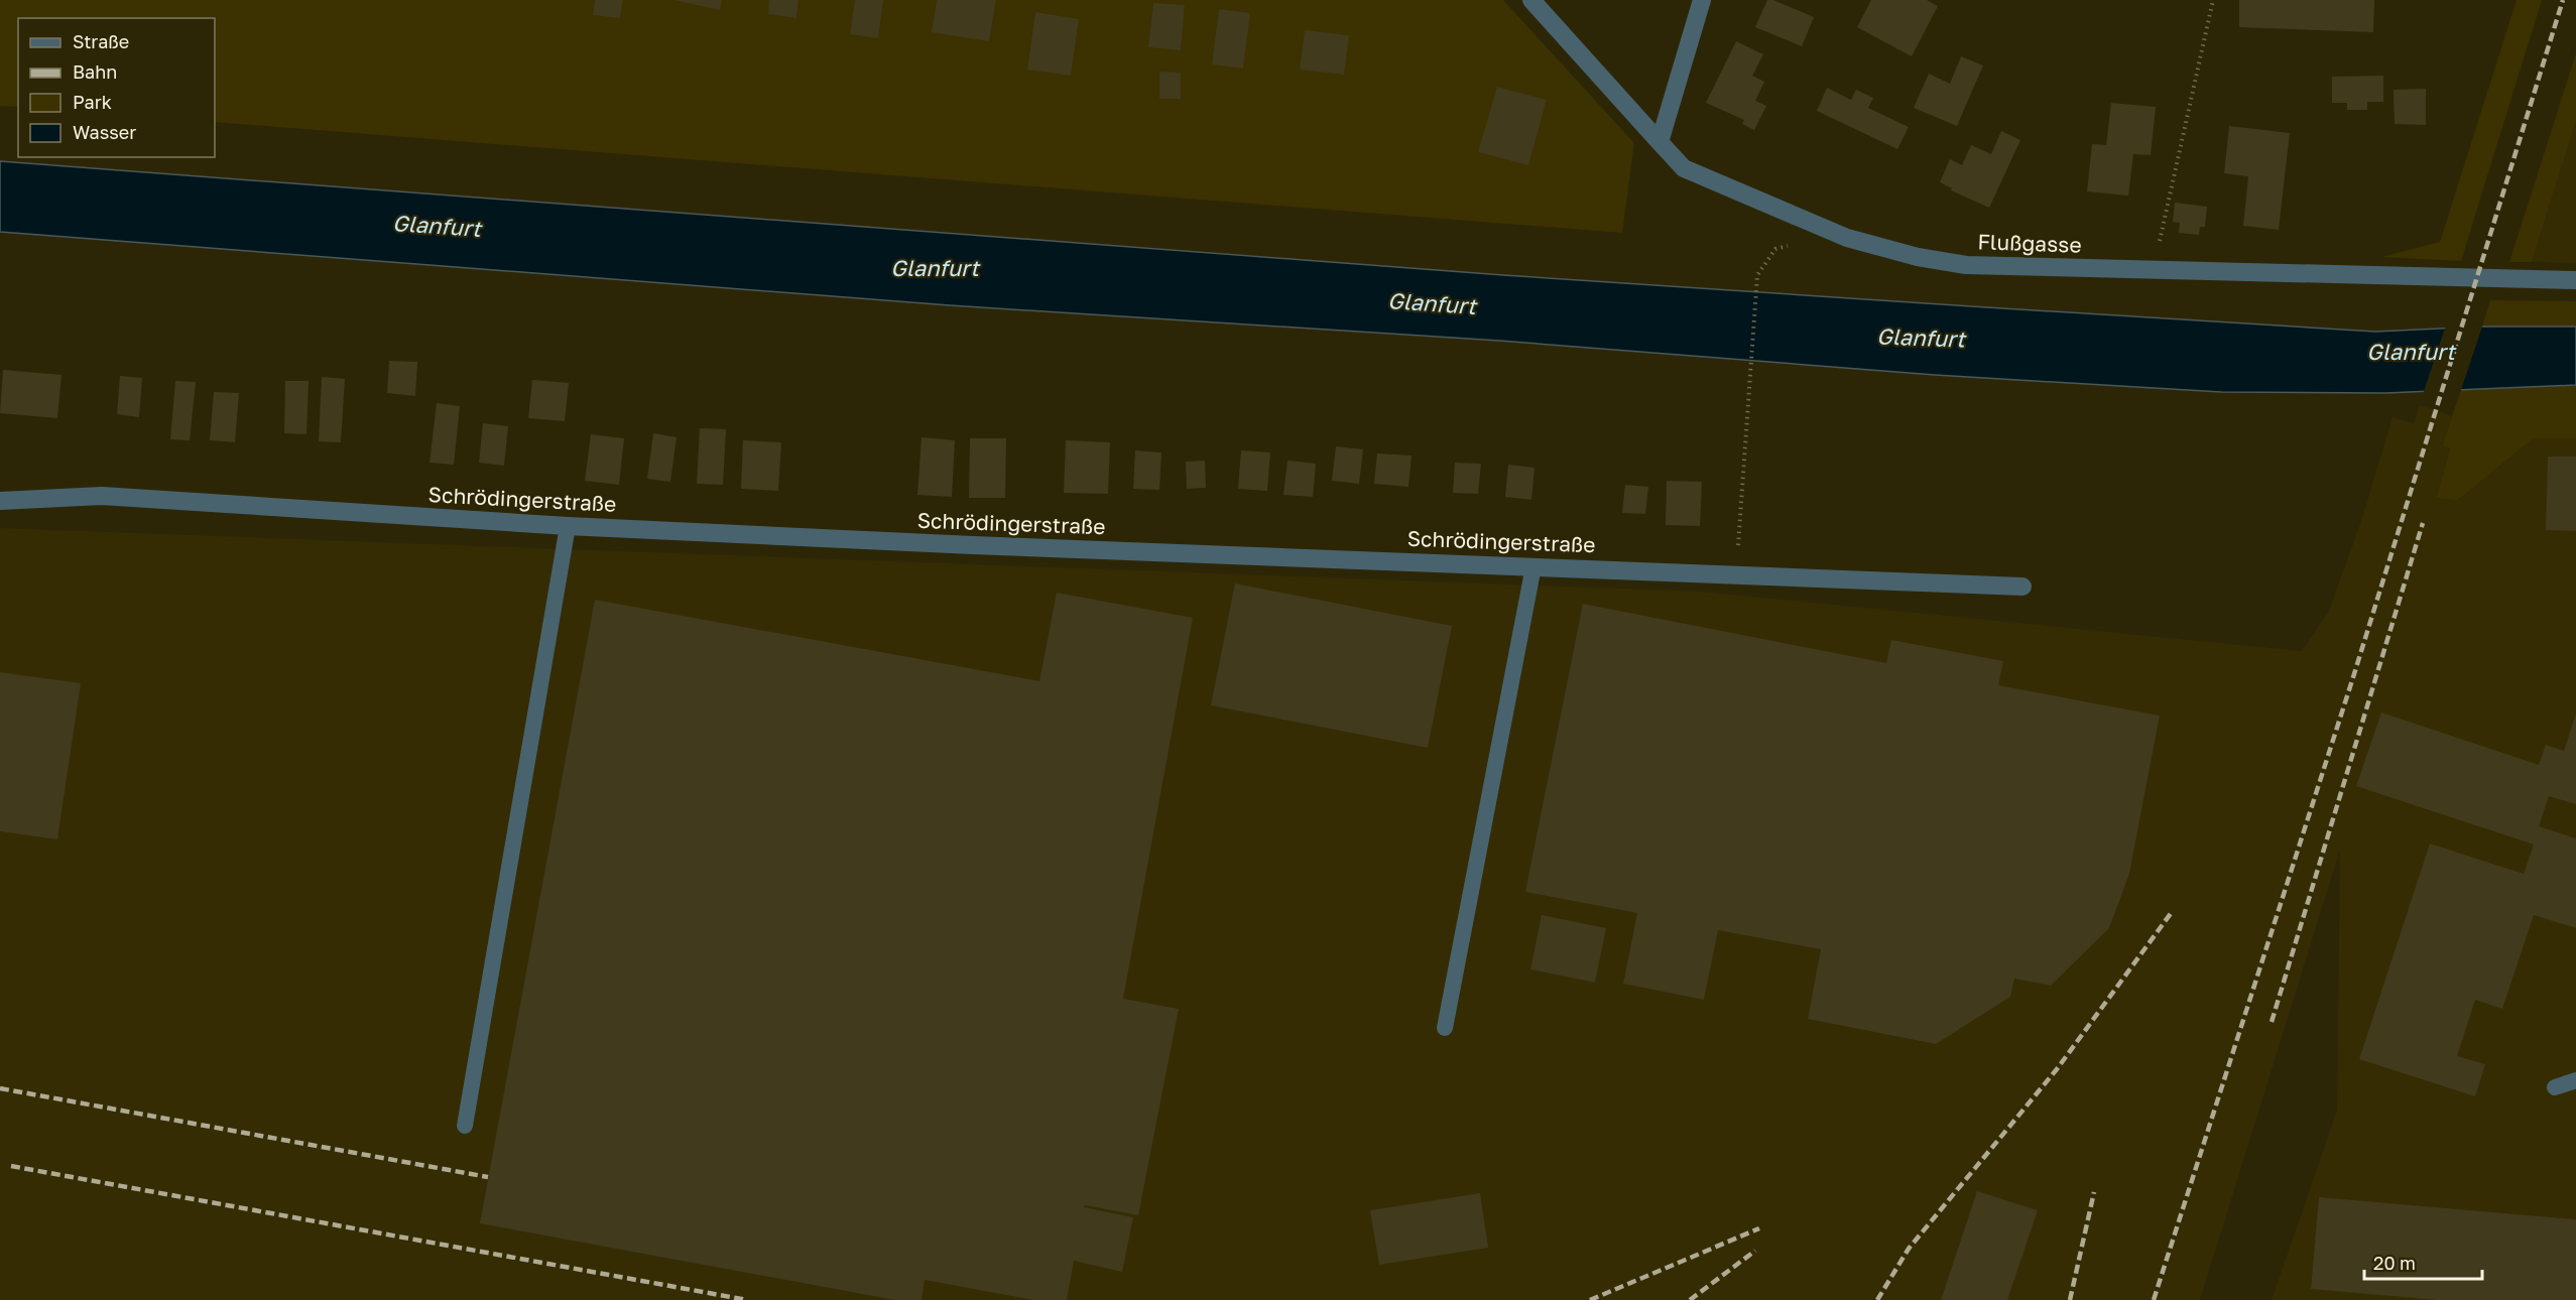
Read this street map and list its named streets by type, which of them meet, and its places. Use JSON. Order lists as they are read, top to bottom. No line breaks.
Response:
{"streets":{"street":["Flußgasse","Schrödingerstraße"]},"water":["Glanfurt"],"legend":["Straße","Bahn","Park","Wasser"],"scale_bar":"20 m"}
